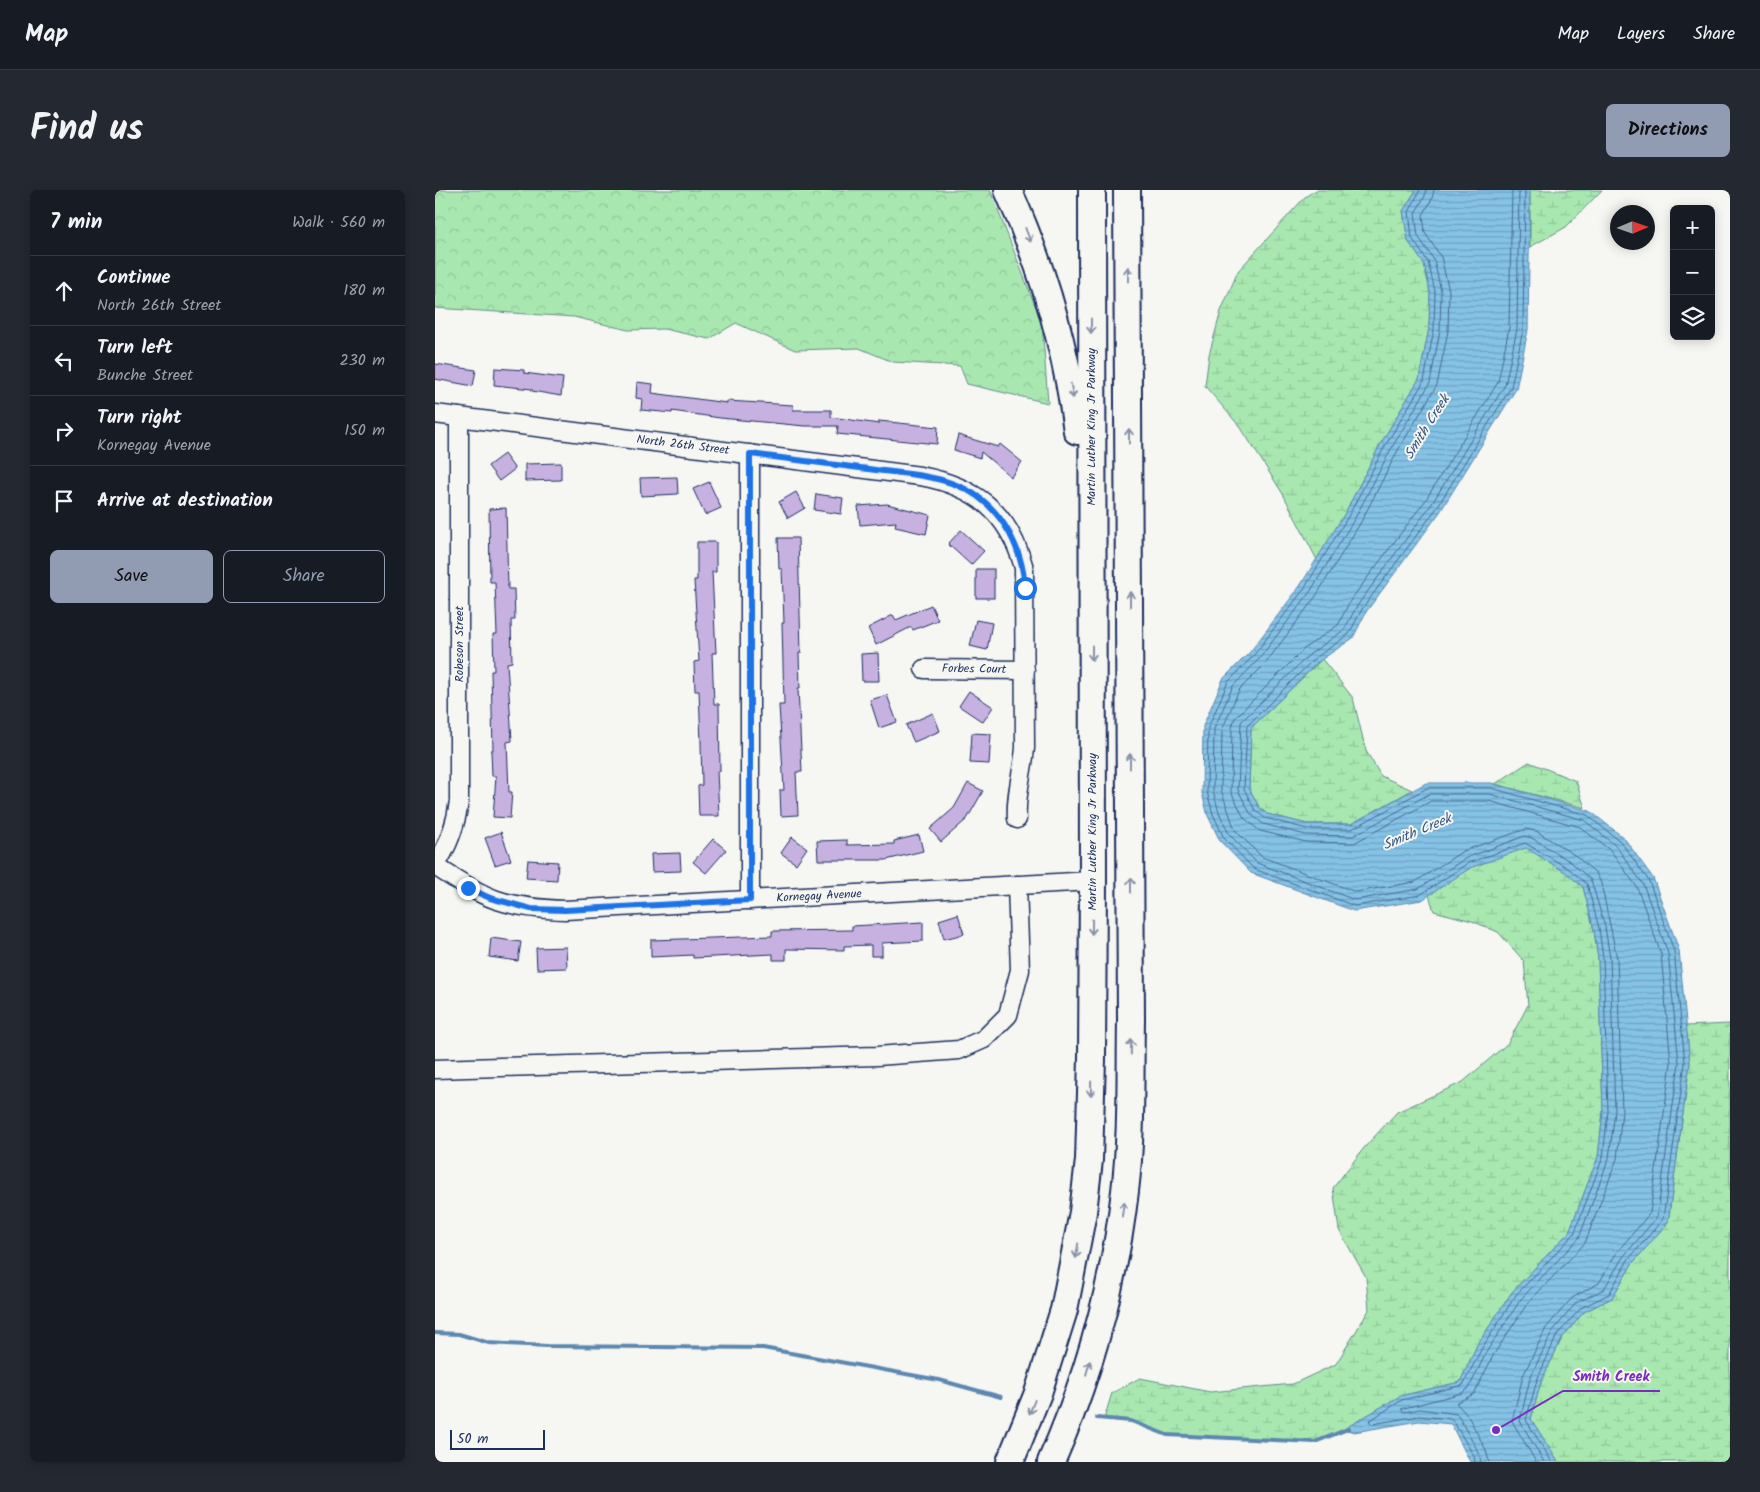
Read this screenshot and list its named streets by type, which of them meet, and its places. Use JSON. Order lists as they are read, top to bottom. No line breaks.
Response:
{"streets":{"highway":["Martin Luther King Jr Parkway"],"street":["North 26th Street","Robeson Street","Forbes Court","Kornegay Avenue"]},"crossings":[["Martin Luther King Jr Parkway","Kornegay Avenue"],["North 26th Street","Robeson Street"],["North 26th Street","Forbes Court"],["Robeson Street","Kornegay Avenue"]],"water":["Smith Creek"],"places":["Smith Creek"],"scale_bar":"50 m","north":"right","page":{"header":"Map","nav":["Map","Layers","Share"],"title":"Find us","buttons":["Directions",["Save","Share"]],"heading":["7 min","Walk · 560 m"],"map_buttons":["+","−"],"list":[["Continue","North 26th Street","180 m"],["Turn left","Bunche Street","230 m"],["Turn right","Kornegay Avenue","150 m"],"Arrive at destination"],"scale":"50 m"}}
